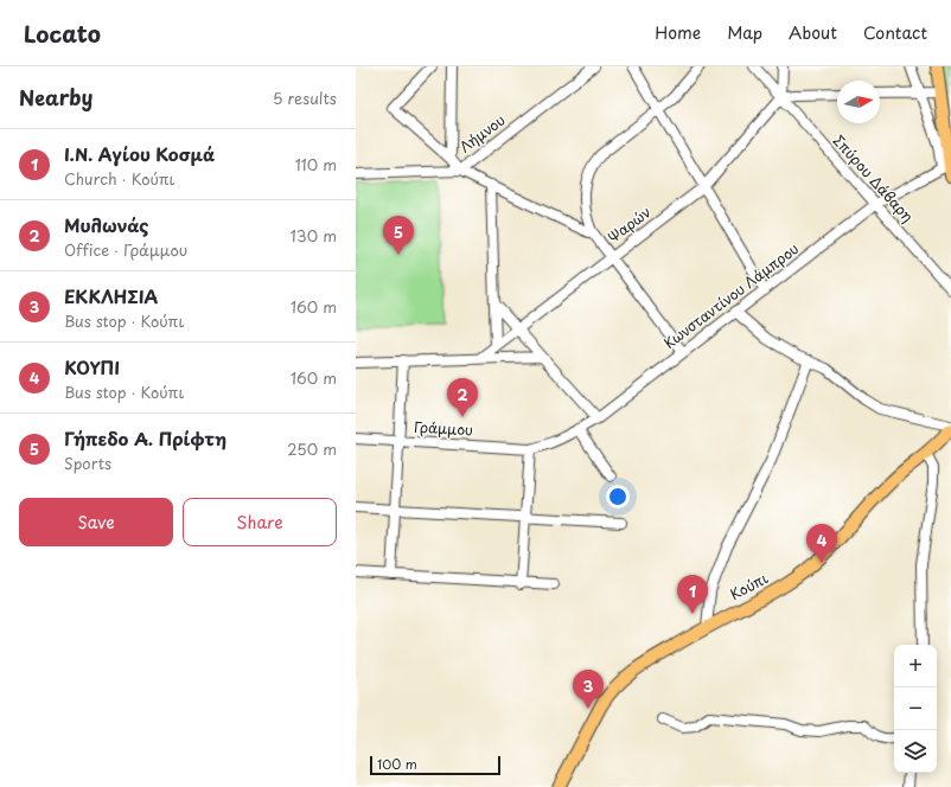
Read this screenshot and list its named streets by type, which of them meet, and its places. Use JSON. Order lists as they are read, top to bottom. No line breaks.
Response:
{"streets":{"main road":["Κούπι"],"street":["Λήμνου","Σπύρου Δάβαρη","Ψαρών","Κωνσταντίνου Λάμπρου","Γράμμου"]},"crossings":[["Σπύρου Δάβαρη","Ψαρών"],["Σπύρου Δάβαρη","Κωνσταντίνου Λάμπρου"],["Κωνσταντίνου Λάμπρου","Γράμμου"]],"scale_bar":"100 m","north":"right","page":{"header":"Locato","nav":["Home","Map","About","Contact"],"heading":["Nearby","5 results"],"list":[{"mark":"1","name":"Ι.Ν. Αγίου Κοσμά","note":"Church · Κούπι","value":"110 m"},{"mark":"2","name":"Μυλωνάς","note":"Office · Γράμμου","value":"130 m"},{"mark":"3","name":"ΕΚΚΛΗΣΙΑ","note":"Bus stop · Κούπι","value":"160 m"},{"mark":"4","name":"ΚΟΥΠΙ","note":"Bus stop · Κούπι","value":"160 m"},{"mark":"5","name":"Γήπεδο Α. Πρίφτη","note":"Sports","value":"250 m"}],"pins":["5","2","4","1","3"],"buttons":["Save","Share"],"map_buttons":["+","−"],"scale":"100 m"}}
